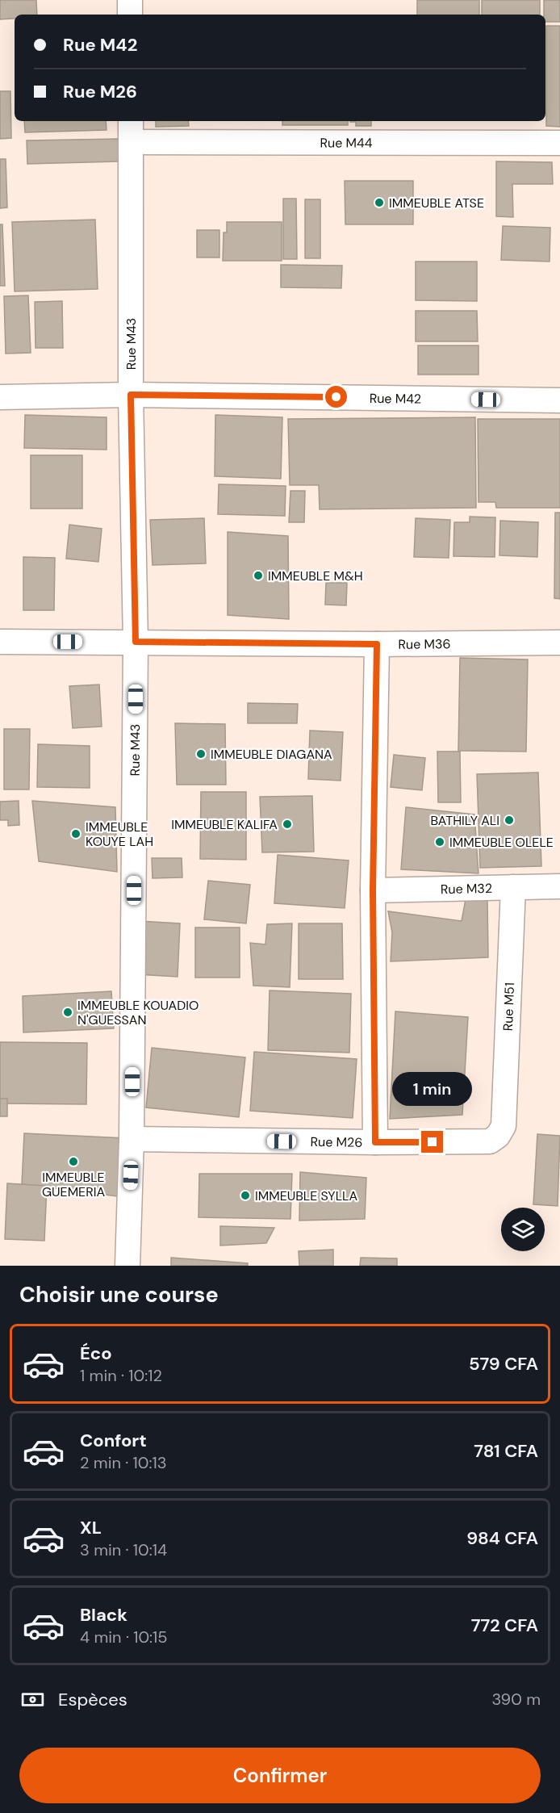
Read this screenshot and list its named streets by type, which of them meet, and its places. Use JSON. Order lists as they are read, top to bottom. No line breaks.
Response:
{"streets":{"street":["Rue M44","Rue M43","Rue M42","Rue M36","Rue M32","Rue M51","Rue M26"]},"crossings":[["Rue M44","Rue M43"],["Rue M43","Rue M42"],["Rue M43","Rue M36"],["Rue M43","Rue M26"],["Rue M32","Rue M51"],["Rue M51","Rue M26"]],"places":["IMMEUBLE ATSE","IMMEUBLE M&H","IMMEUBLE DIAGANA","BATHILY ALI","IMMEUBLE KALIFA","IMMEUBLE KOUYE LAH","IMMEUBLE OLELE","IMMEUBLE KOUADIO N'GUESSAN","IMMEUBLE GUEMERIA","IMMEUBLE SYLLA"],"page":{"banner":["Rue M42","Rue M26"],"bubble":"1 min","heading":"Choisir une course","list":[{"name":"Éco","note":"1 min · 10:12","value":"579 CFA"},{"name":"Confort","note":"2 min · 10:13","value":"781 CFA"},{"name":"XL","note":"3 min · 10:14","value":"984 CFA"},{"name":"Black","note":"4 min · 10:15","value":"772 CFA"}],"pay":["Espèces","390 m"],"buttons":"Confirmer"}}
